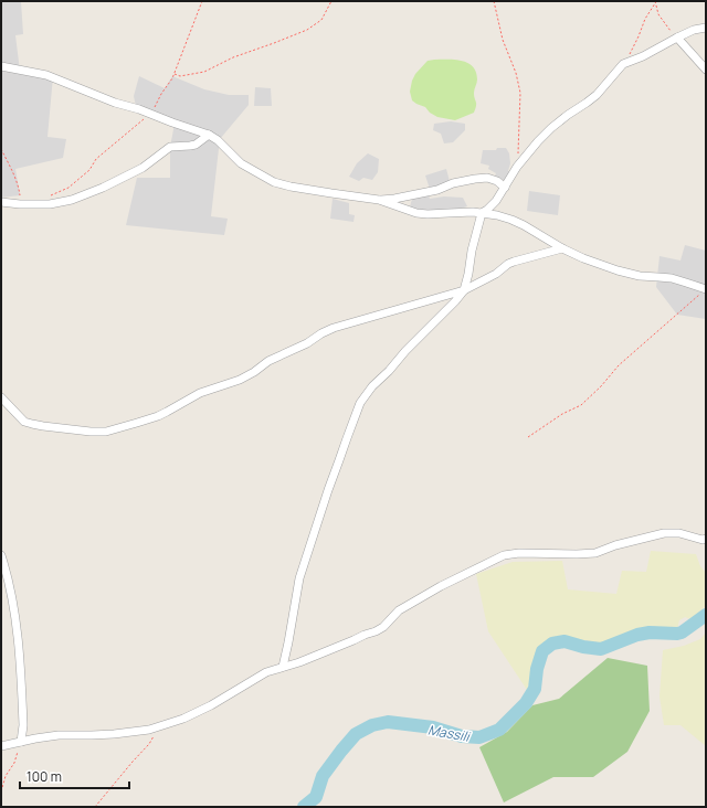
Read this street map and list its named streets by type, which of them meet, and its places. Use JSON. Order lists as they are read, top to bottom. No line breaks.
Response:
{"water":["Massili"],"scale_bar":"100 m"}
